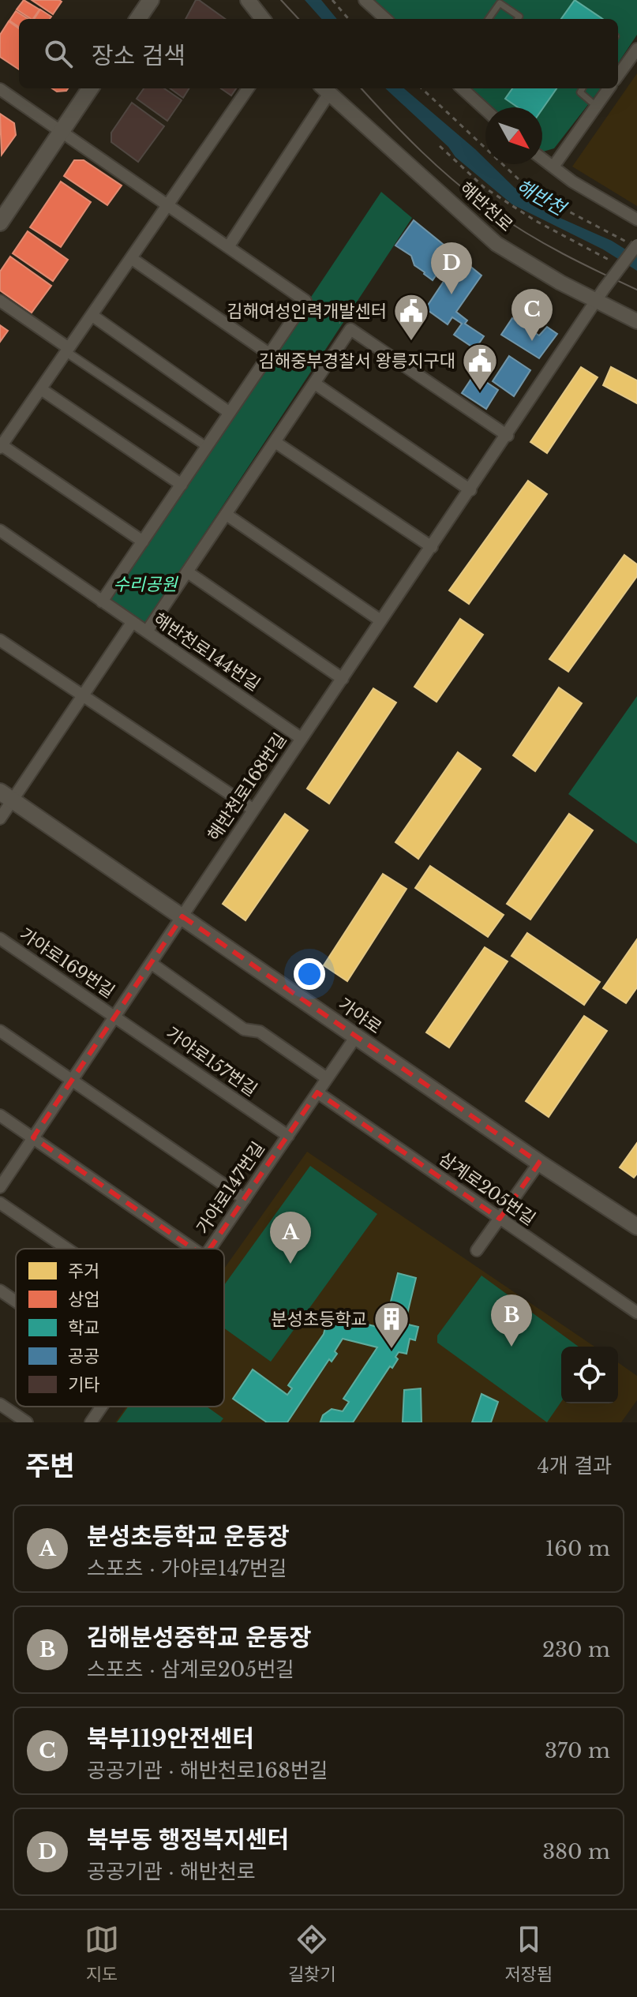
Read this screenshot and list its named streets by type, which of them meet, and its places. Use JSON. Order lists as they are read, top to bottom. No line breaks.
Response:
{"streets":{"main road":["가야로"],"street":["해반천로","해반천로144번길","해반천로168번길","가야로169번길","가야로157번길","가야로147번길","삼계로205번길"]},"crossings":[["해반천로","해반천로168번길"],["해반천로144번길","해반천로168번길"],["해반천로168번길","가야로"],["가야로169번길","가야로157번길"],["가야로","가야로147번길"],["가야로157번길","가야로147번길"],["가야로147번길","삼계로205번길"]],"water":["해반천"],"parks":["수리공원"],"places":{"public building":["김해여성인력개발센터","김해중부경찰서 왕릉지구대"],"building":["분성초등학교"]},"legend":["주거","상업","학교","공공","기타"],"north":"bottom right","page":{"search":"장소 검색","pins":["D","C","A","B"],"heading":["주변","4개 결과"],"list":[{"mark":"A","name":"분성초등학교 운동장","note":"스포츠 · 가야로147번길","value":"160 m"},{"mark":"B","name":"김해분성중학교 운동장","note":"스포츠 · 삼계로205번길","value":"230 m"},{"mark":"C","name":"북부119안전센터","note":"공공기관 · 해반천로168번길","value":"370 m"},{"mark":"D","name":"북부동 행정복지센터","note":"공공기관 · 해반천로","value":"380 m"}],"nav":["지도","길찾기","저장됨"]}}
